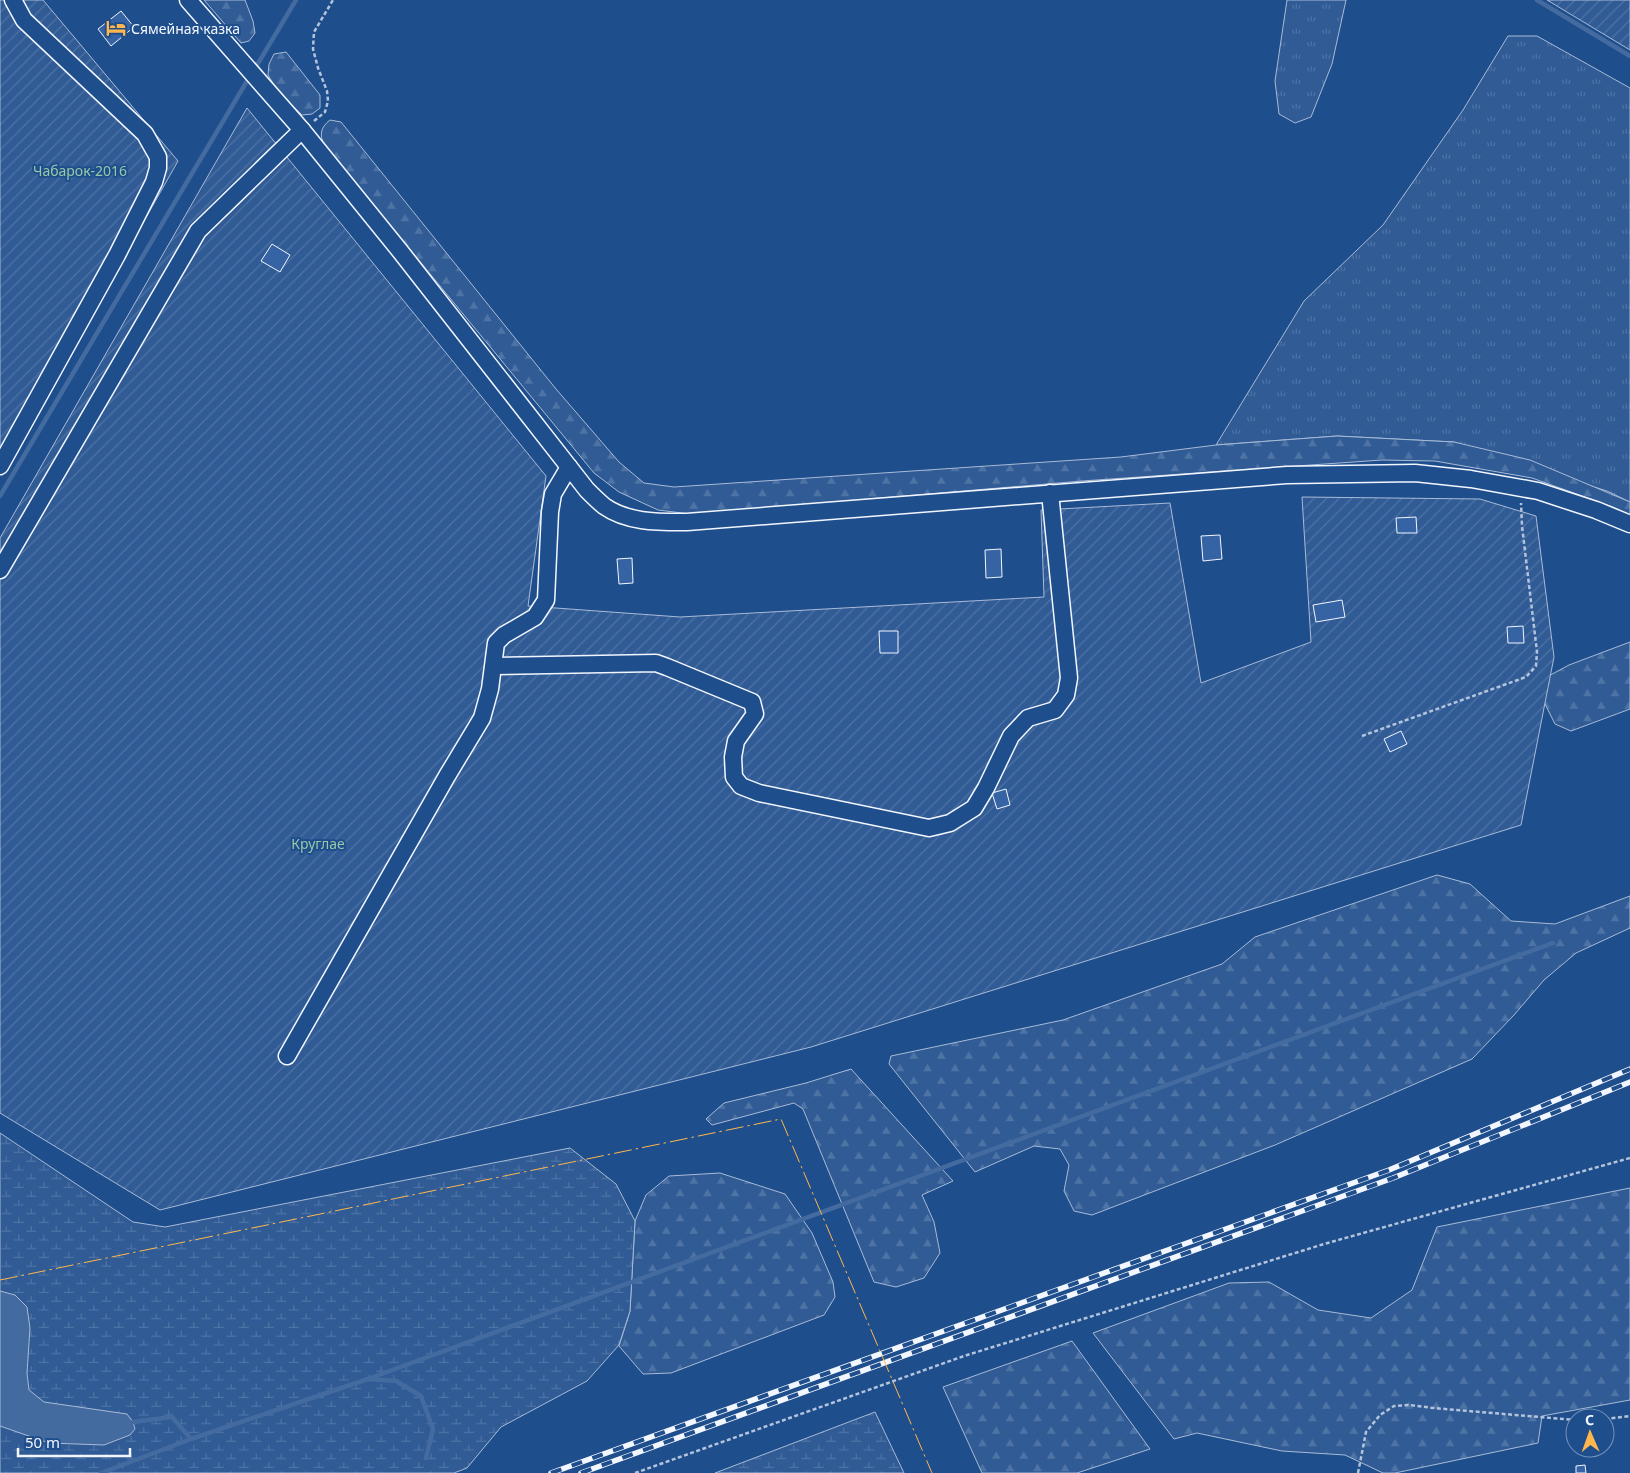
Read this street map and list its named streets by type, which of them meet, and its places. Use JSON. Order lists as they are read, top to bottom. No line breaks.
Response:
{"parks":["Чабарок-2016","Круглае"],"places":{"hotel":["Сямейная казка"]},"scale_bar":"50 m","north":"top"}
